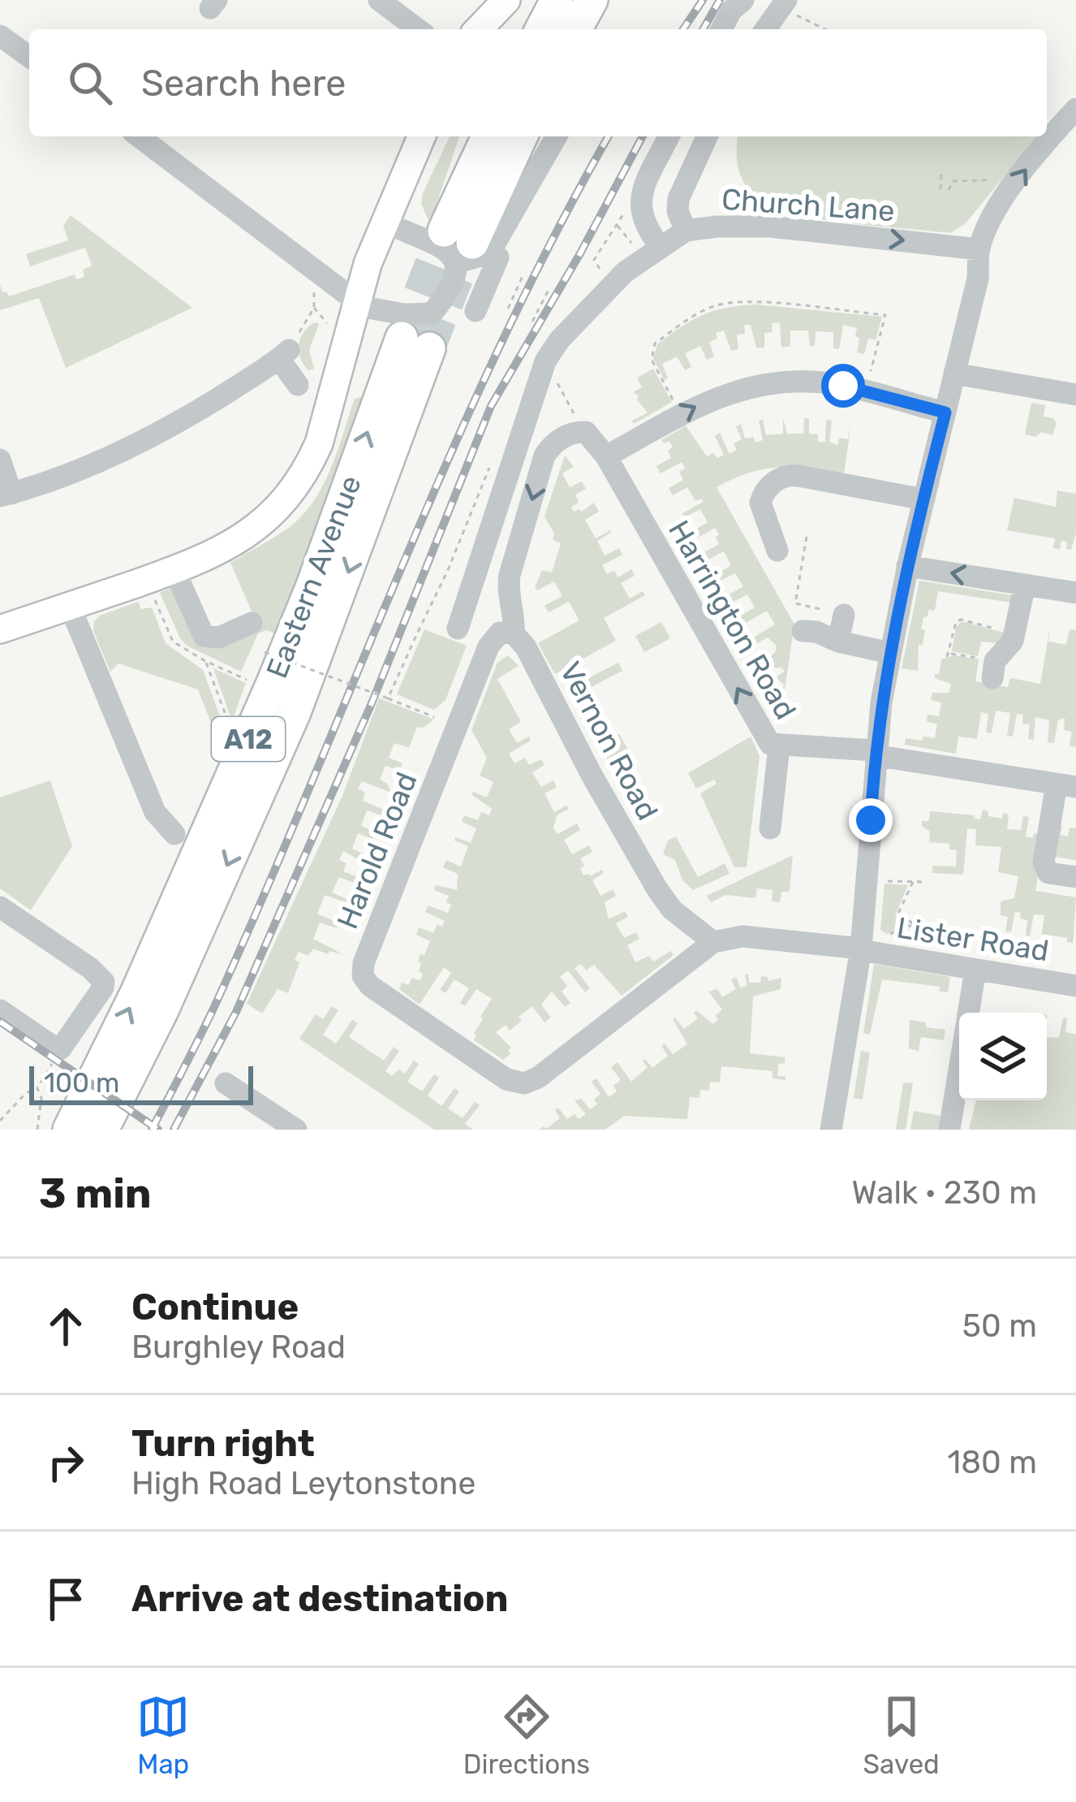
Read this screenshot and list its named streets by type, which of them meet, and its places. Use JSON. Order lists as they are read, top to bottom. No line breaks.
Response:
{"streets":{"highway":["Eastern Avenue","A12"],"street":["Church Lane","Harrington Road","Vernon Road","Harold Road","Lister Road"]},"crossings":[["Harrington Road","Vernon Road"],["Vernon Road","Harold Road"]],"one_way":["Harrington Road","Vernon Road"],"scale_bar":"100 m","page":{"search":"Search here","scale":"100 m","heading":["3 min","Walk · 230 m"],"list":[["Continue","Burghley Road","50 m"],["Turn right","High Road Leytonstone","180 m"],"Arrive at destination"],"nav":["Map","Directions","Saved"]}}
